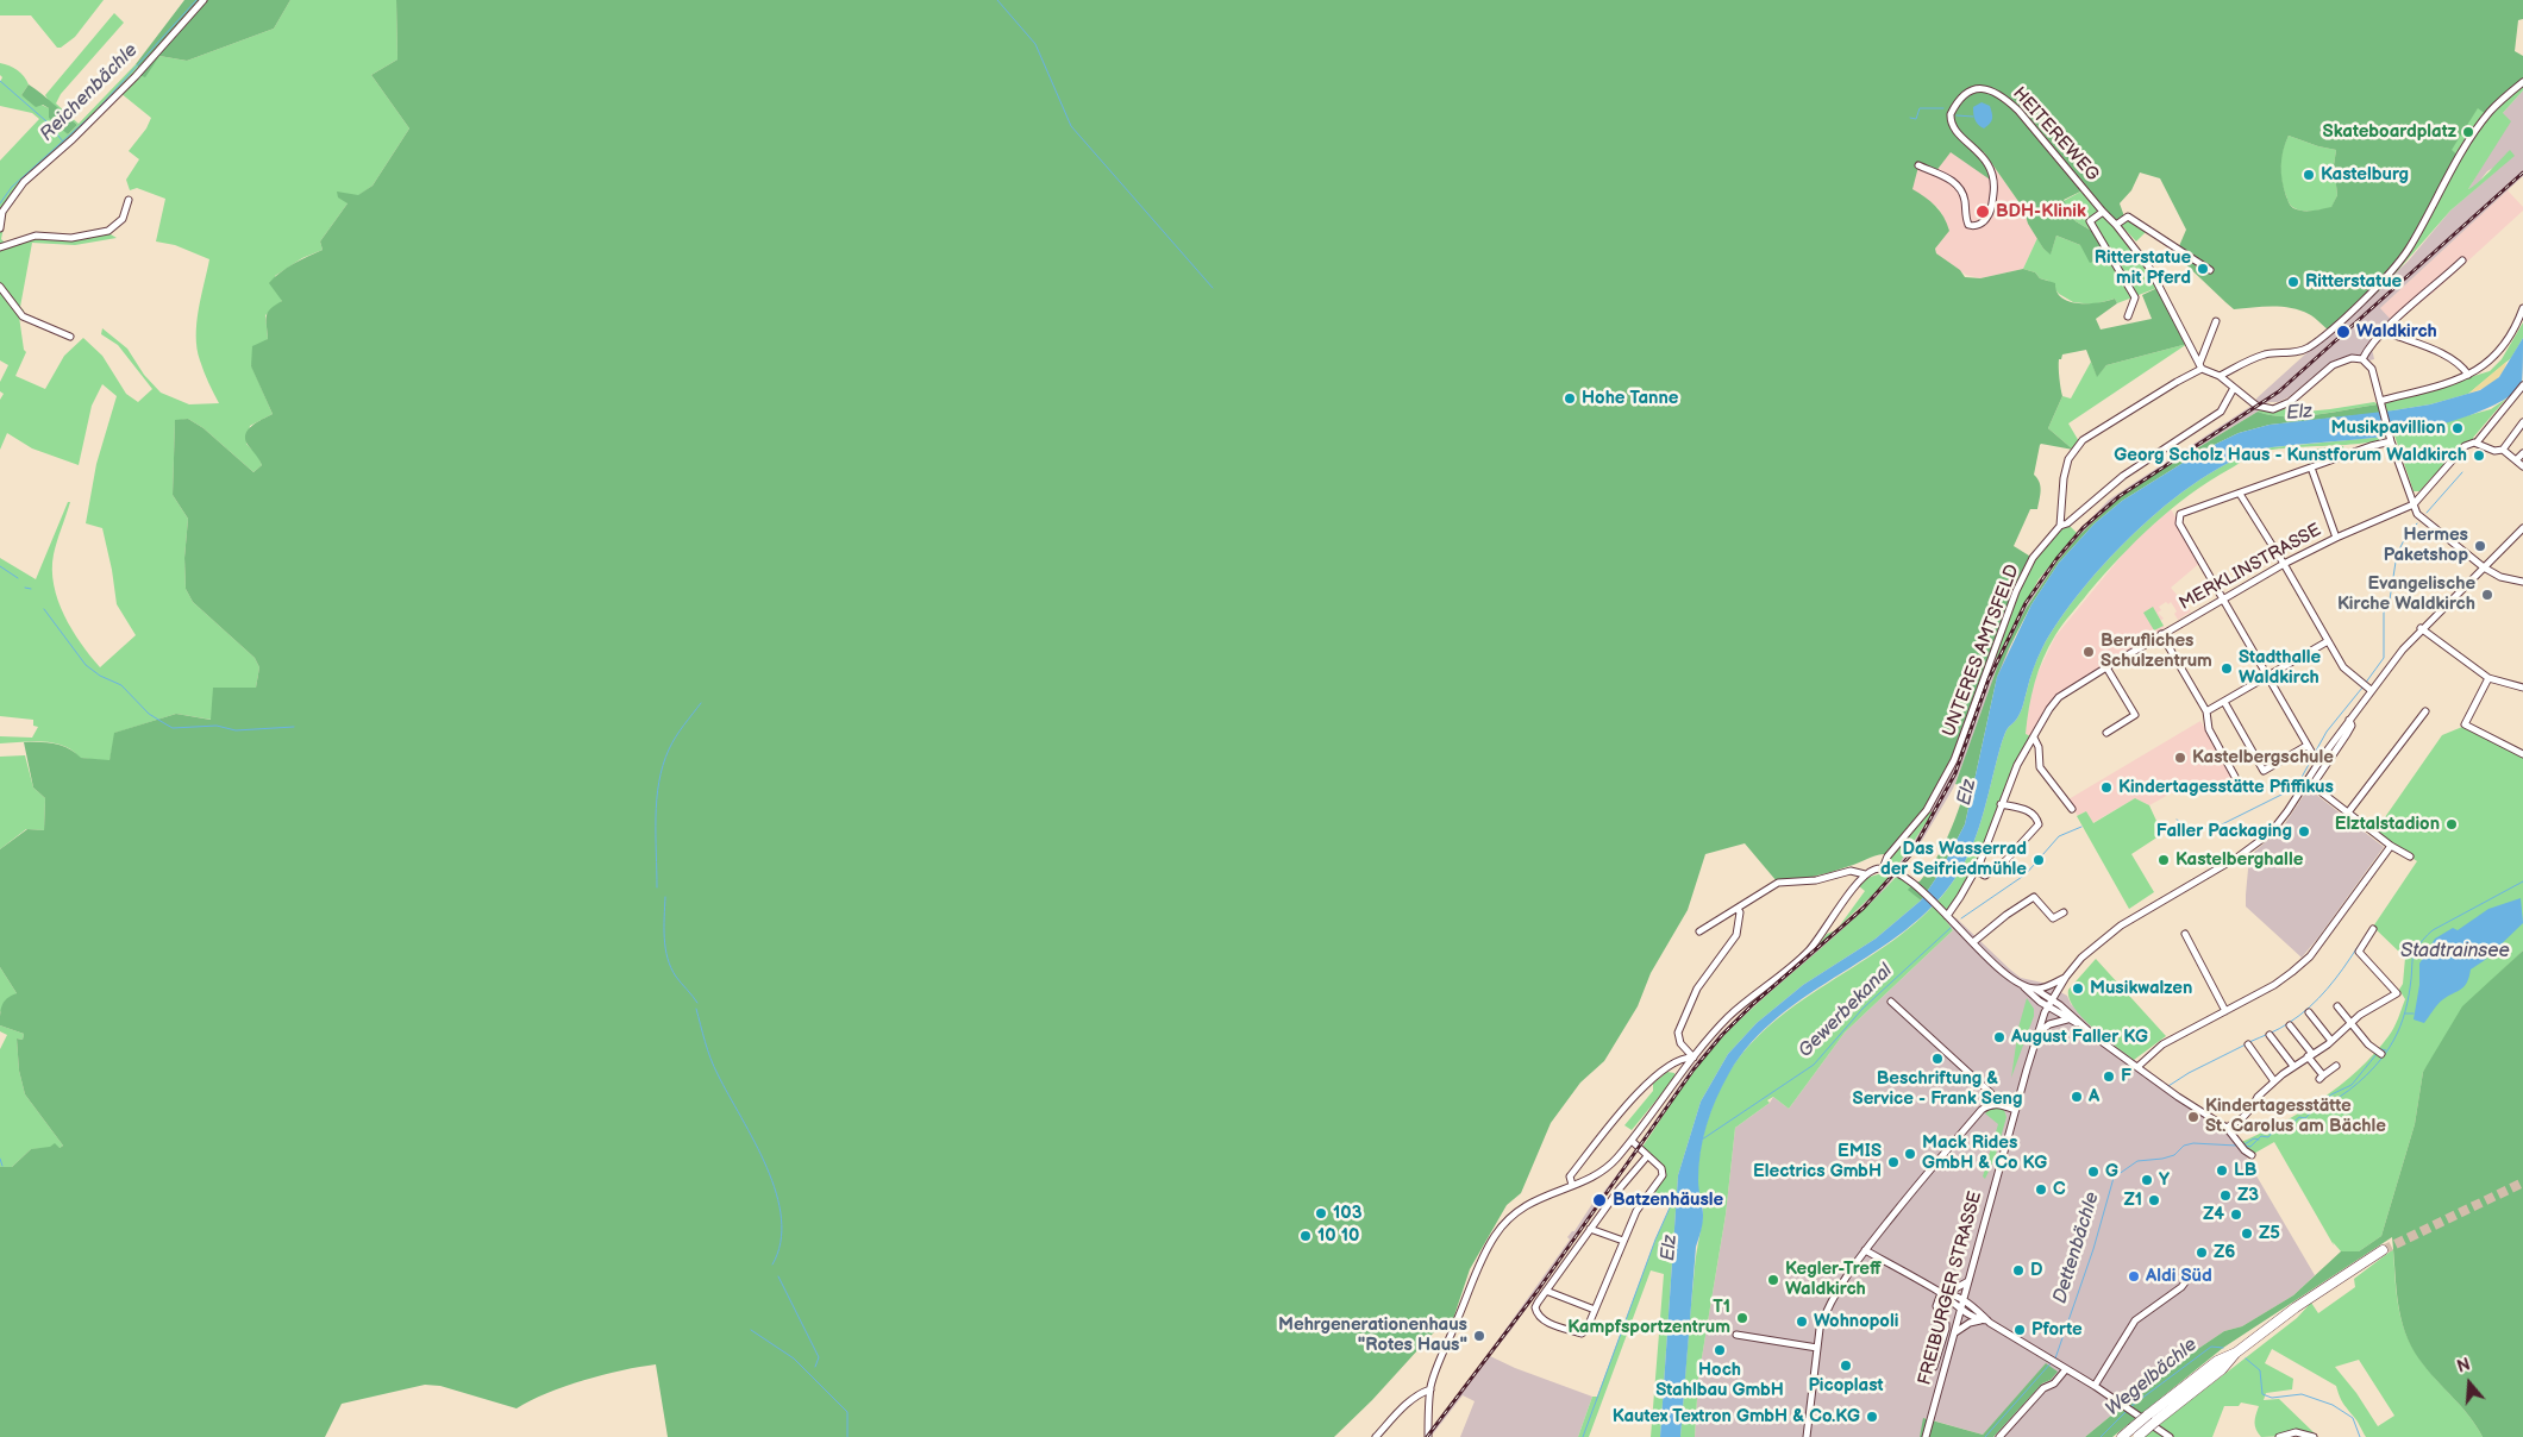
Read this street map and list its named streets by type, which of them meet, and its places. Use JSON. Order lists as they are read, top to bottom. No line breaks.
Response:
{"streets":{"street":["HEITEREWEG","MERKLINSTRASSE","UNTERES AMTSFELD","FREIBURGER STRASSE"]},"water":["Reichenbächle","Elz","Stadtrainsee","Gewerbekanal","Dettenbächle","Wegelbächle"],"places":["Skateboardplatz","Kastelburg","BDH-Klinik","Ritterstatue mit Pferd","Ritterstatue","Waldkirch","Hohe Tanne","Musikpavillion","Georg Scholz Haus - Kunstforum Waldkirch","Hermes Paketshop","Evangelische Kirche Waldkirch","Berufliches Schulzentrum","Stadthalle Waldkirch","Kastelbergschule","Kindertagesstätte Pfiffikus","Elztalstadion","Faller Packaging","Das Wasserrad der Seifriedmühle","Kastelberghalle","Musikwalzen","August Faller KG","Beschriftung & Service - Frank Seng","F","A","Kindertagesstätte St. Carolus am Bächle","Mack Rides GmbH & Co KG","EMIS Electrics GmbH","LB","G","Y","C","Z3","Batzenhäusle","Z1","103","Z4","Z5","10 10","Z6","D","Aldi Süd","Kegler-Treff Waldkirch","T1 Kampfsportzentrum","Wohnopoli","Pforte","Mehrgenerationenhaus \"Rotes Haus\"","Hoch Stahlbau GmbH","Picoplast","Kautex Textron GmbH & Co.KG"],"north":"top"}
